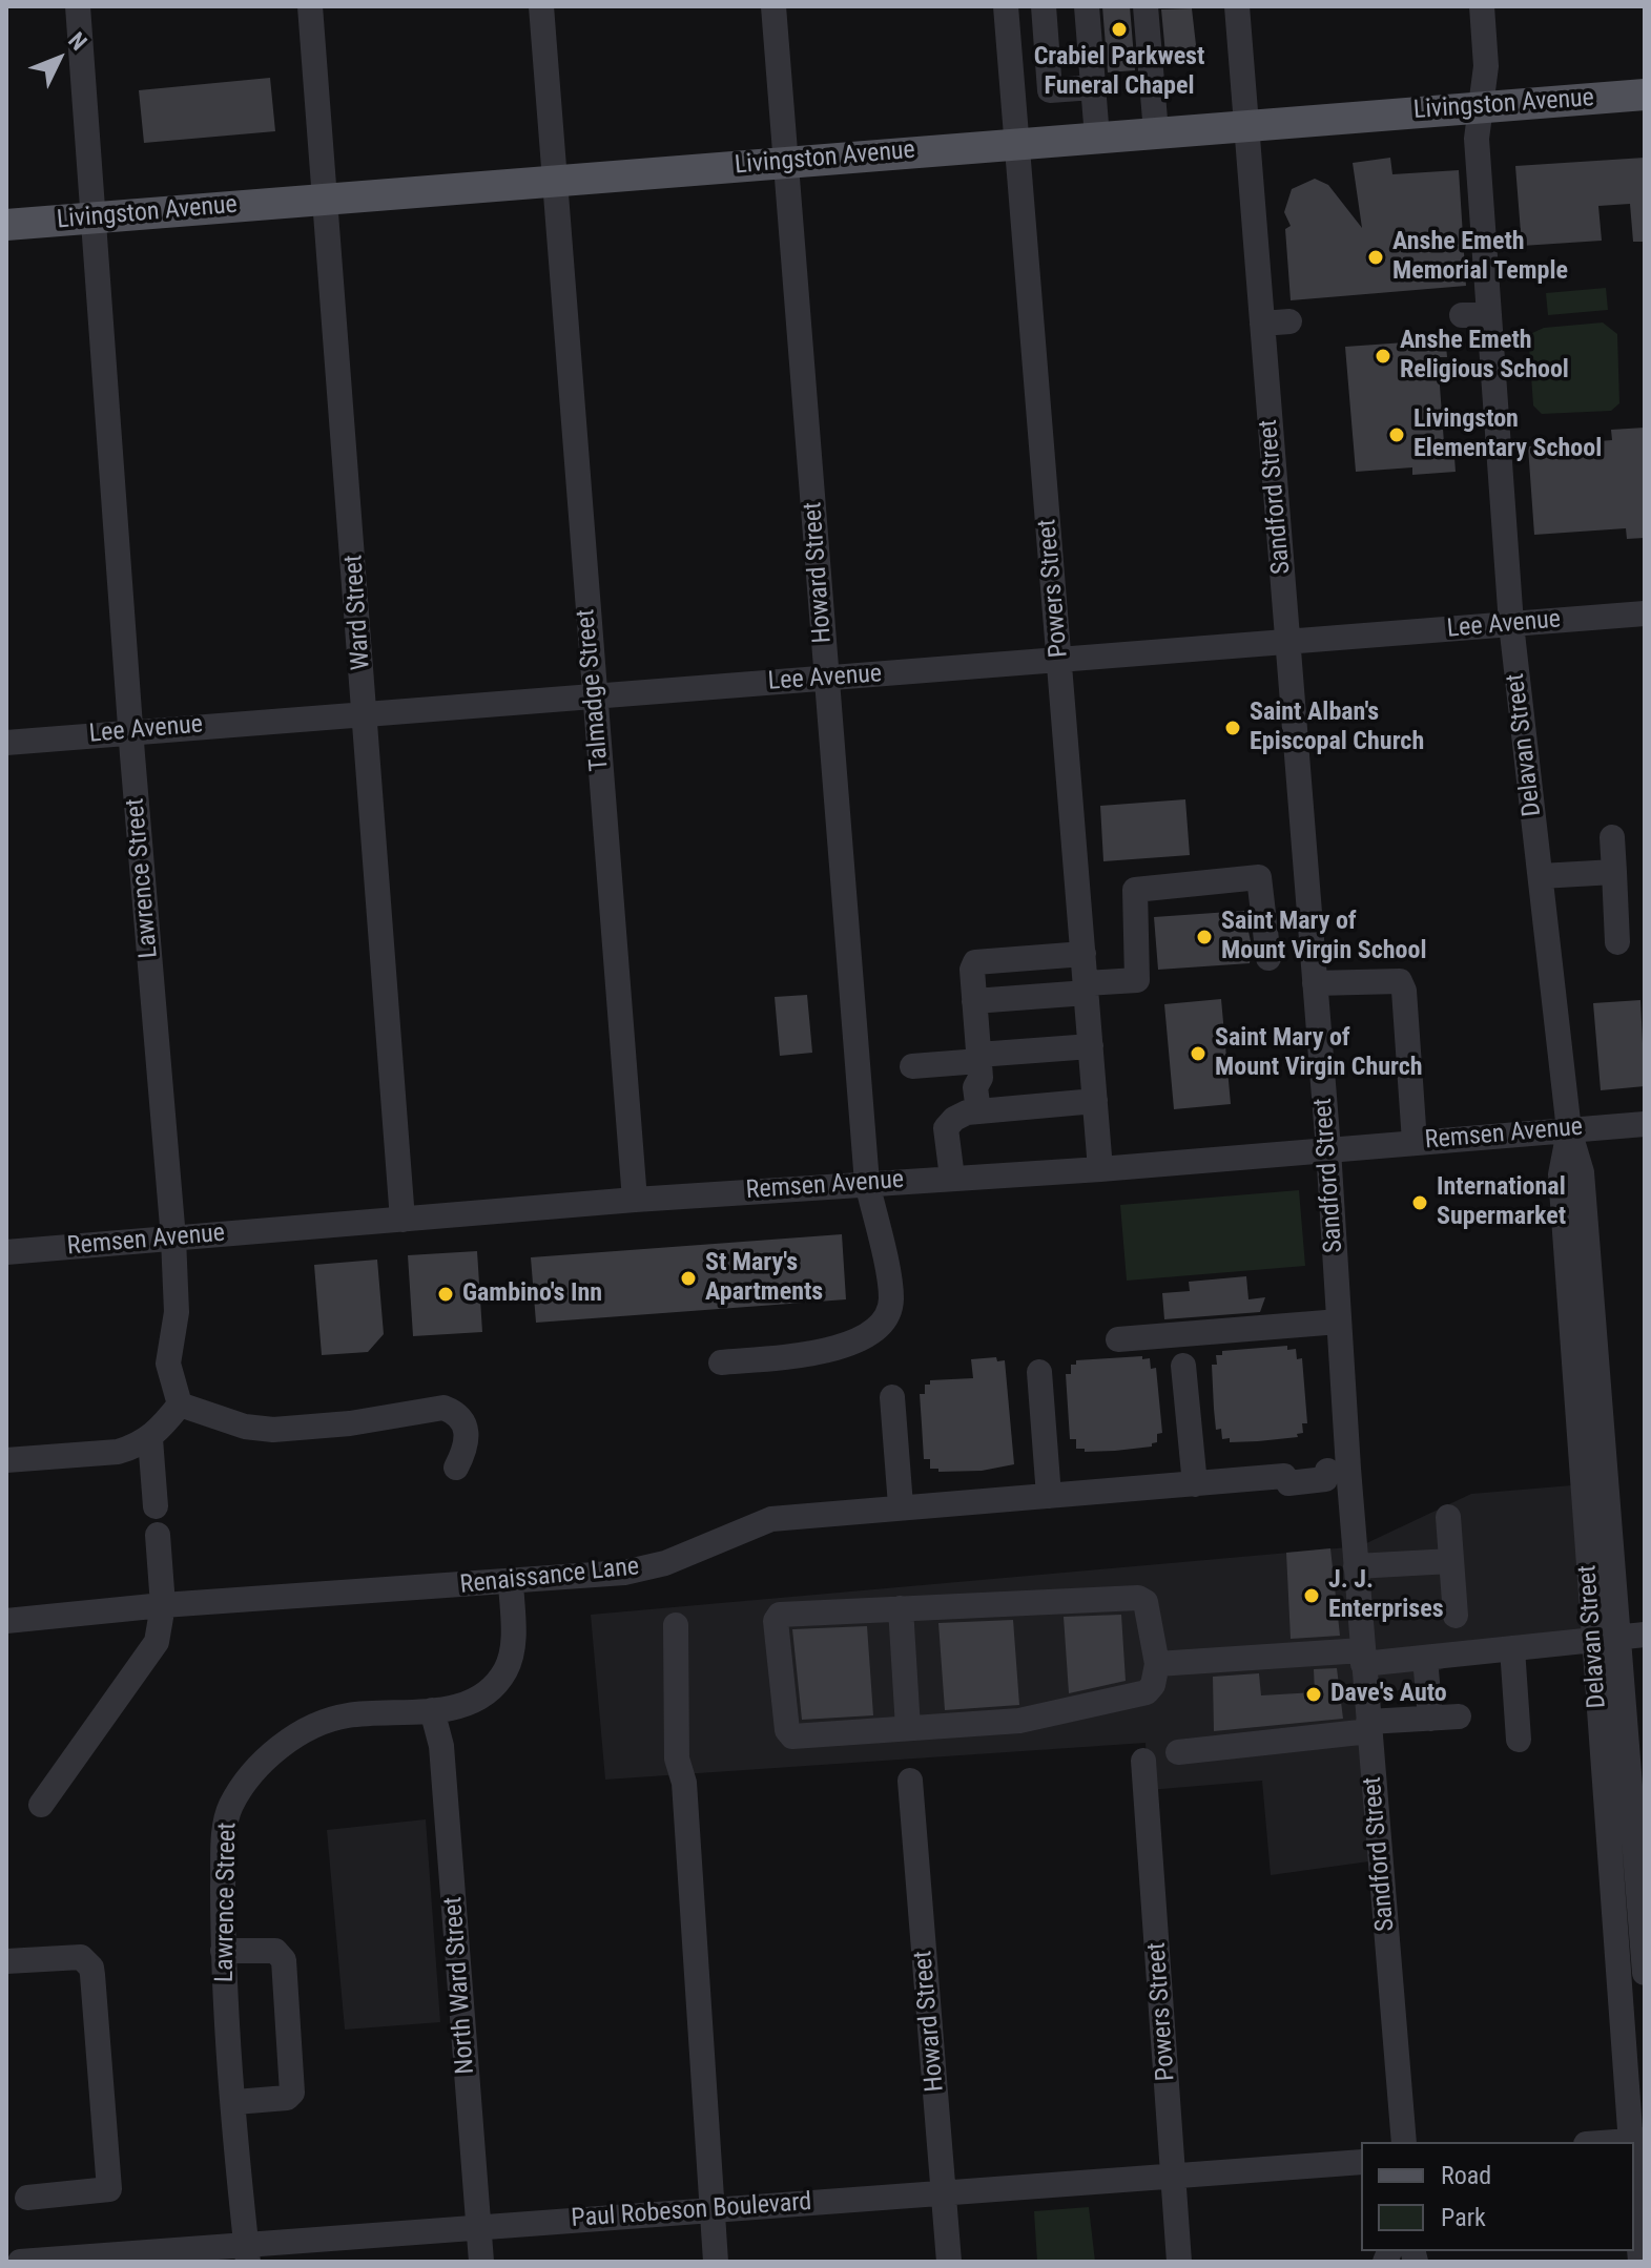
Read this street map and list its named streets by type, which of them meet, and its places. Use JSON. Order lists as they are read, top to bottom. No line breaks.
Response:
{"streets":{"main road":["Livingston Avenue"],"street":["Sandford Street","Howard Street","Powers Street","Ward Street","Lee Avenue","Talmadge Street","Delavan Street","Lawrence Street","Remsen Avenue","Renaissance Lane","North Ward Street","Paul Robeson Boulevard"]},"crossings":[["Livingston Avenue","Sandford Street"],["Livingston Avenue","Howard Street"],["Livingston Avenue","Powers Street"],["Livingston Avenue","Ward Street"],["Livingston Avenue","Talmadge Street"],["Livingston Avenue","Delavan Street"],["Livingston Avenue","Lawrence Street"],["Sandford Street","Lee Avenue"],["Sandford Street","Remsen Avenue"],["Sandford Street","Renaissance Lane"],["Howard Street","Lee Avenue"],["Howard Street","Remsen Avenue"],["Howard Street","Paul Robeson Boulevard"],["Powers Street","Lee Avenue"],["Powers Street","Remsen Avenue"],["Powers Street","Paul Robeson Boulevard"],["Ward Street","Lee Avenue"],["Ward Street","Remsen Avenue"],["Lee Avenue","Talmadge Street"],["Lee Avenue","Delavan Street"],["Lee Avenue","Lawrence Street"],["Talmadge Street","Remsen Avenue"],["Delavan Street","Remsen Avenue"],["Lawrence Street","Remsen Avenue"],["Lawrence Street","Renaissance Lane"],["Lawrence Street","North Ward Street"],["Lawrence Street","Paul Robeson Boulevard"],["North Ward Street","Paul Robeson Boulevard"]],"places":["Crabiel Parkwest Funeral Chapel","Anshe Emeth Memorial Temple","Anshe Emeth Religious School","Livingston Elementary School","Saint Alban's Episcopal Church","Saint Mary of Mount Virgin School","Saint Mary of Mount Virgin Church","International Supermarket","St Mary's Apartments","Gambino's Inn","J. J. Enterprises","Dave's Auto"],"legend":["Road","Park"],"north":"top right"}
